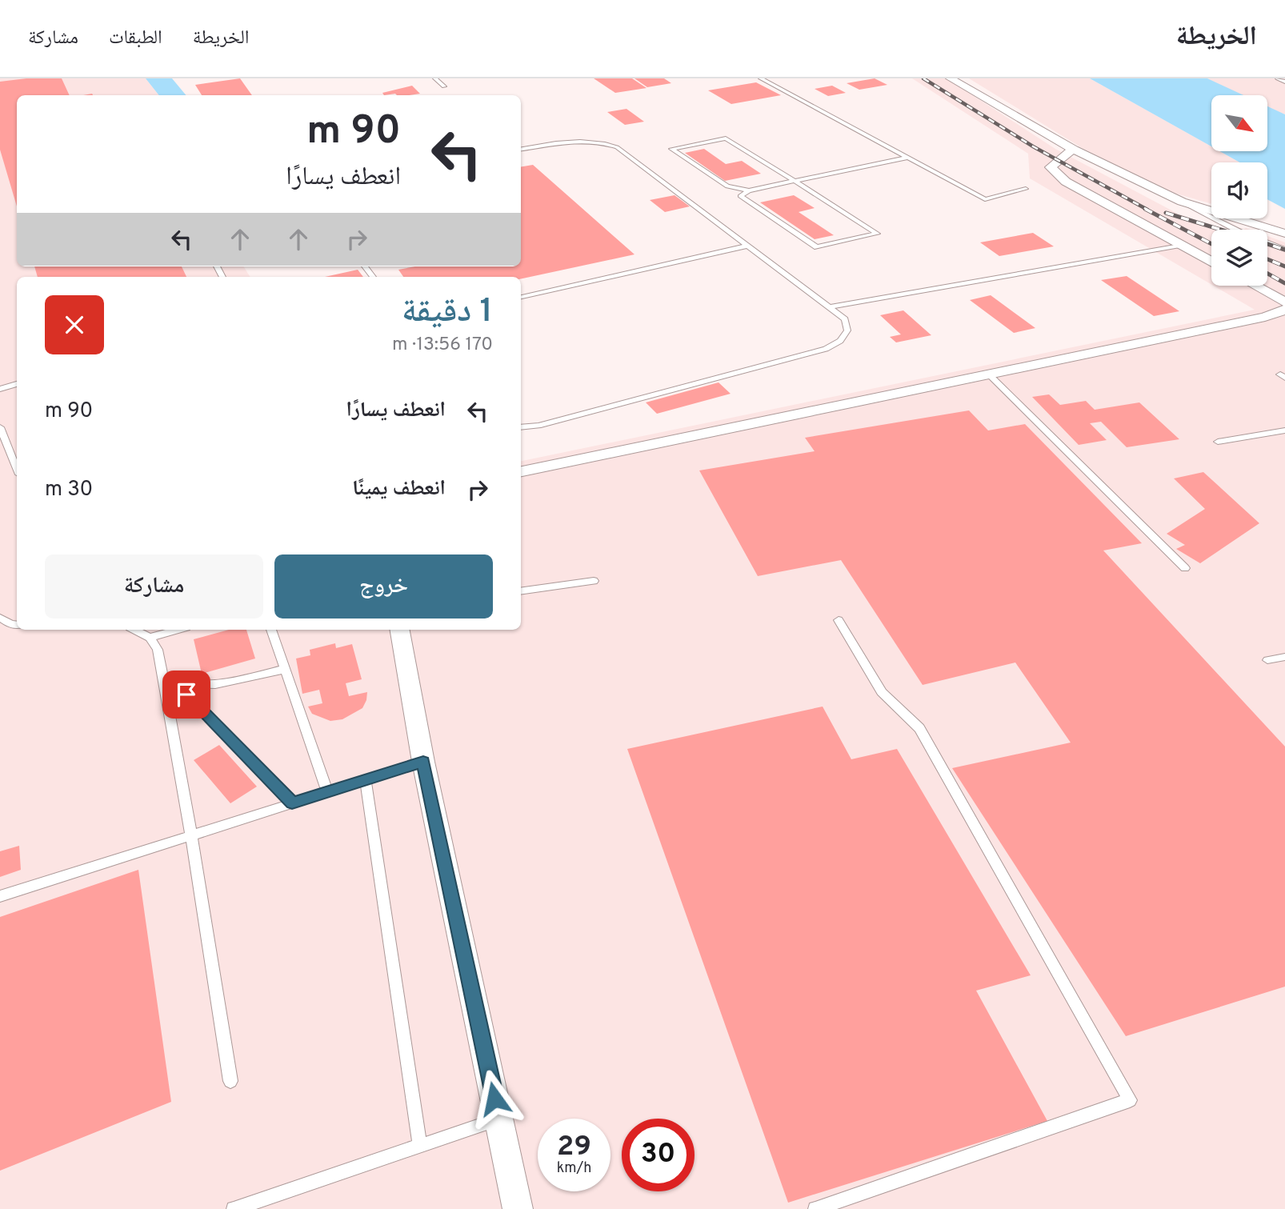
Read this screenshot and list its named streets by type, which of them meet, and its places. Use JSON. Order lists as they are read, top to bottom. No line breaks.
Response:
{"north":"bottom right","page":{"header":"الخريطة","nav":["الخريطة","الطبقات","مشاركة"],"turn":["90 m","انعطف يسارًا"],"heading":["1 دقيقة","170 m · 13:56"],"list":[{"name":"انعطف يسارًا","value":"90 m"},{"name":"انعطف يمينًا","value":"30 m"}],"buttons":["خروج","مشاركة"],"speed":"29 km/h","limit":"30"}}
